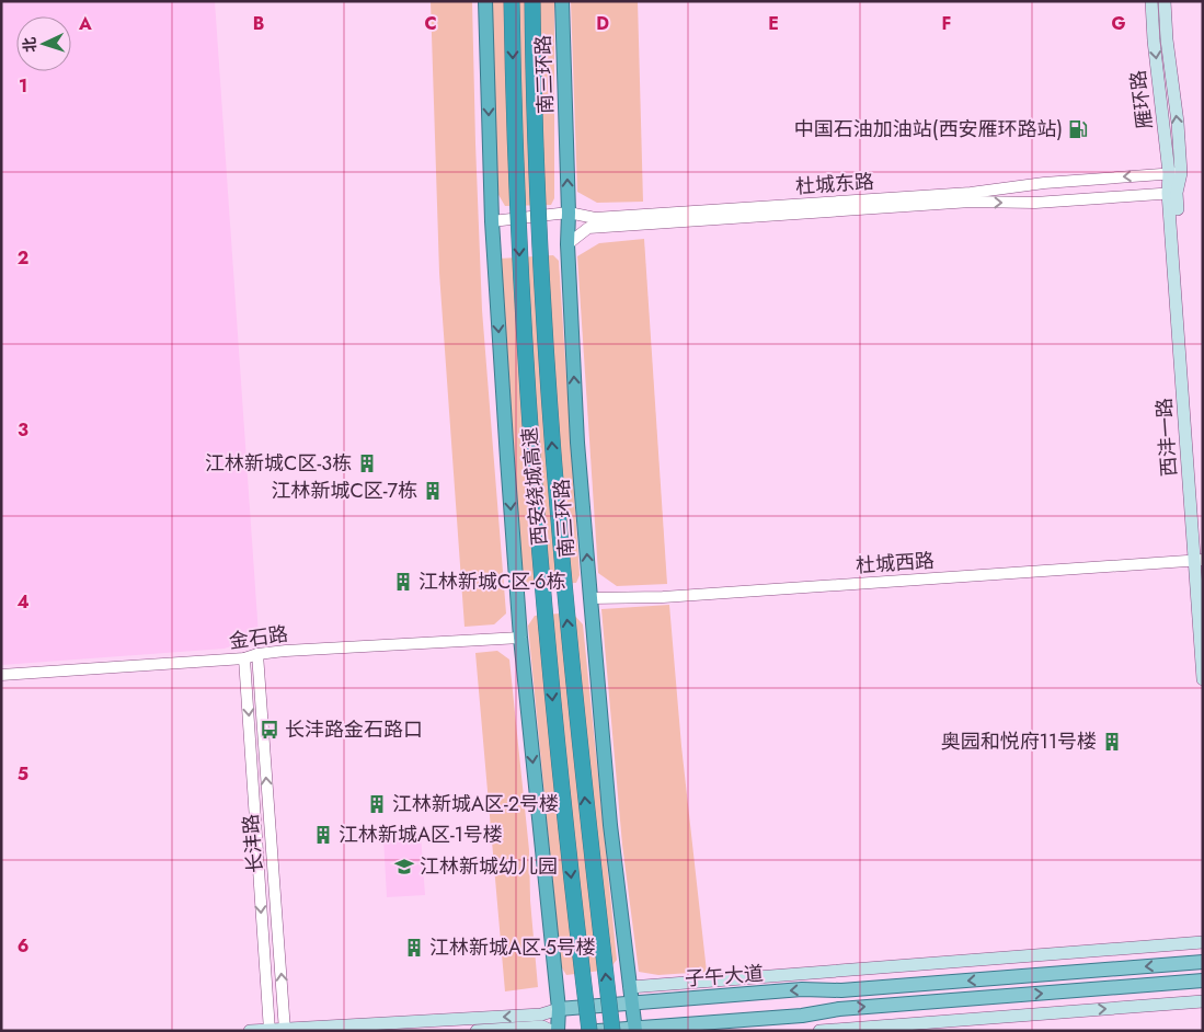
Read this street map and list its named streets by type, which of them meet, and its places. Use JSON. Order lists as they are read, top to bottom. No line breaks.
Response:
{"streets":{"highway":["南三环路","西安绕城高速"],"main road":["雁环路","西沣一路","子午大道"],"street":["杜城东路","杜城西路","金石路","长沣路"]},"crossings":[["南三环路","杜城东路"],["南三环路","杜城西路"],["南三环路","子午大道"],["雁环路","杜城东路"],["雁环路","西沣一路"],["杜城东路","西沣一路"],["西沣一路","杜城西路"],["金石路","长沣路"],["长沣路","子午大道"]],"places":{"fuel station":["中国石油加油站(西安雁环路站)"],"building":["江林新城C区-3栋","江林新城C区-7栋","江林新城C区-6栋","奥园和悦府11号楼","江林新城A区-2号楼","江林新城A区-1号楼","江林新城A区-5号楼"],"bus stop":["长沣路金石路口"],"school or university":["江林新城幼儿园"]},"north":"left","grid":{"columns":["A","B","C","D","E","F","G"],"rows":["1","2","3","4","5","6"]}}
